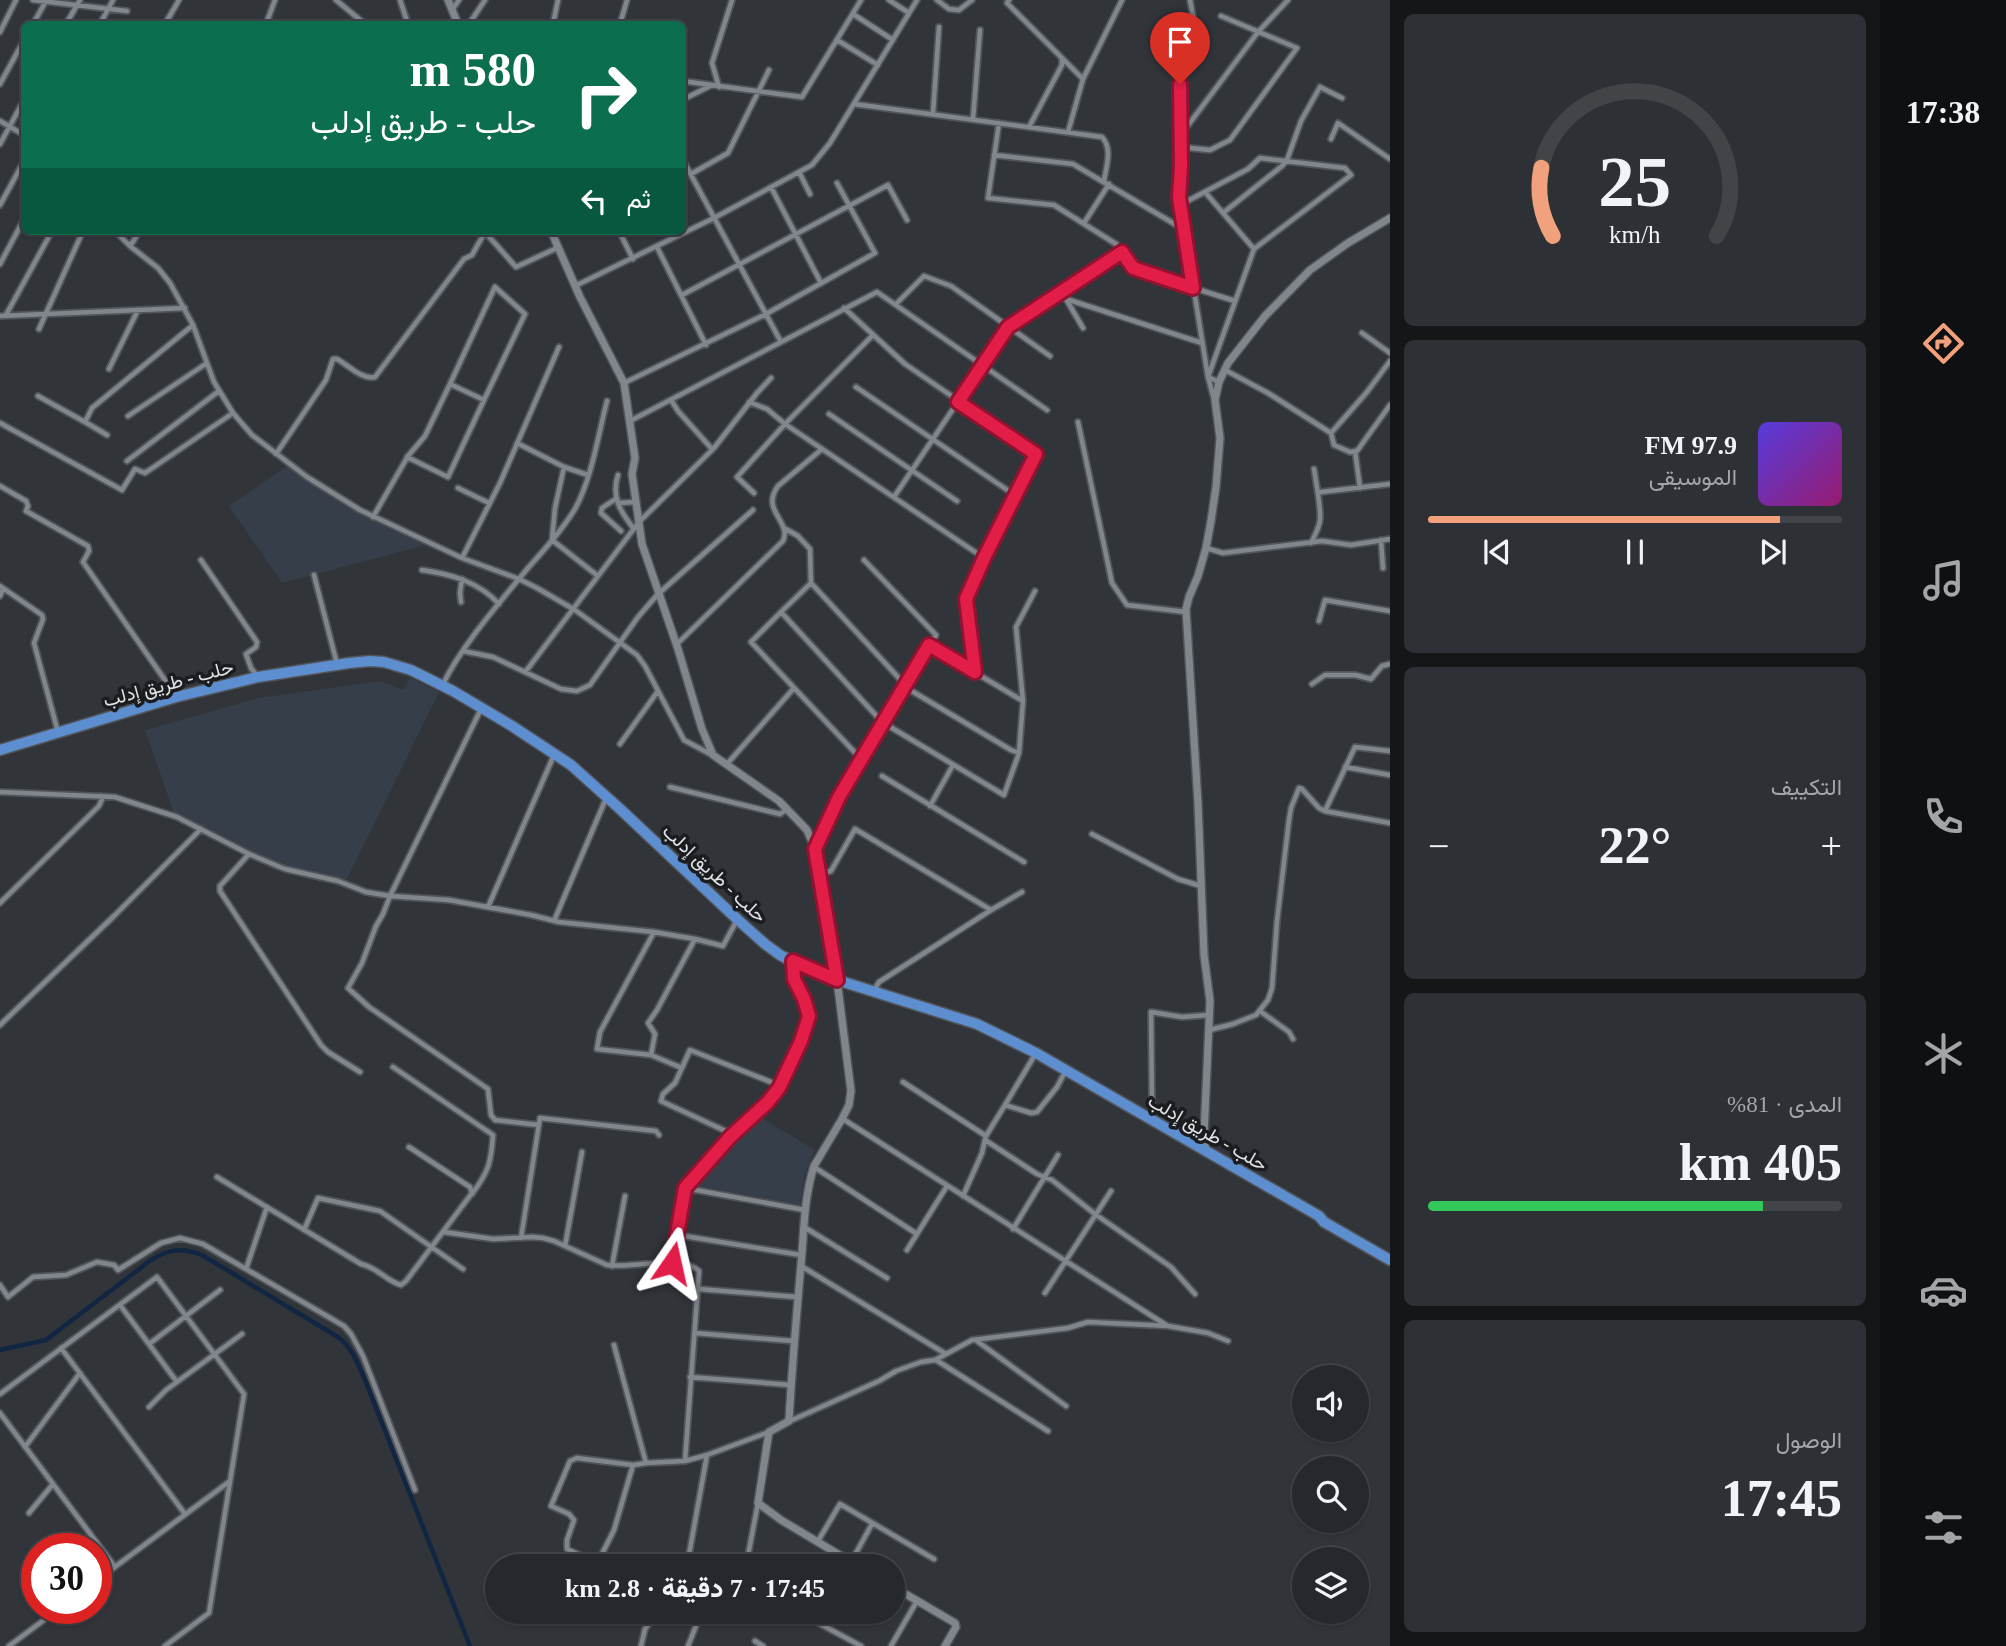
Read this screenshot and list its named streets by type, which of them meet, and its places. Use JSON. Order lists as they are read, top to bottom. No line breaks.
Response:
{"streets":{"highway":["حلب - طريق إدلب"]},"page":{"tabs":"17:38","turn":["580 m","حلب - طريق إدلب"],"then":"ثم","song":["97.9 FM","الموسيقى"],"tile":["التكييف",["المدى · 81%","405 km"],["الوصول","17:45"]],"heat":["−","22°","+"],"limit":"30","trip":"17:45 · 7 دقيقة · 2.8 km","gauge":["25","km/h"]}}
